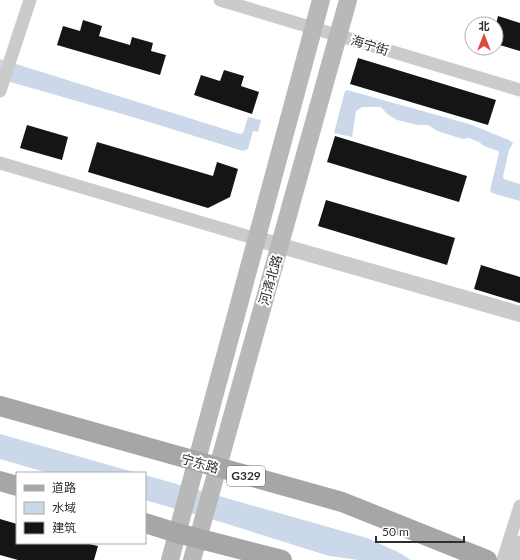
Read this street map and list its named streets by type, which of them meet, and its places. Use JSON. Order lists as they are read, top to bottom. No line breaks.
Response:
{"streets":{"main road":["河清北路","宁东路","G329"],"street":["海宁街"]},"crossings":[["海宁街","河清北路"],["河清北路","宁东路"]],"legend":["道路","水域","建筑"],"scale_bar":"50 m","north":"top"}
